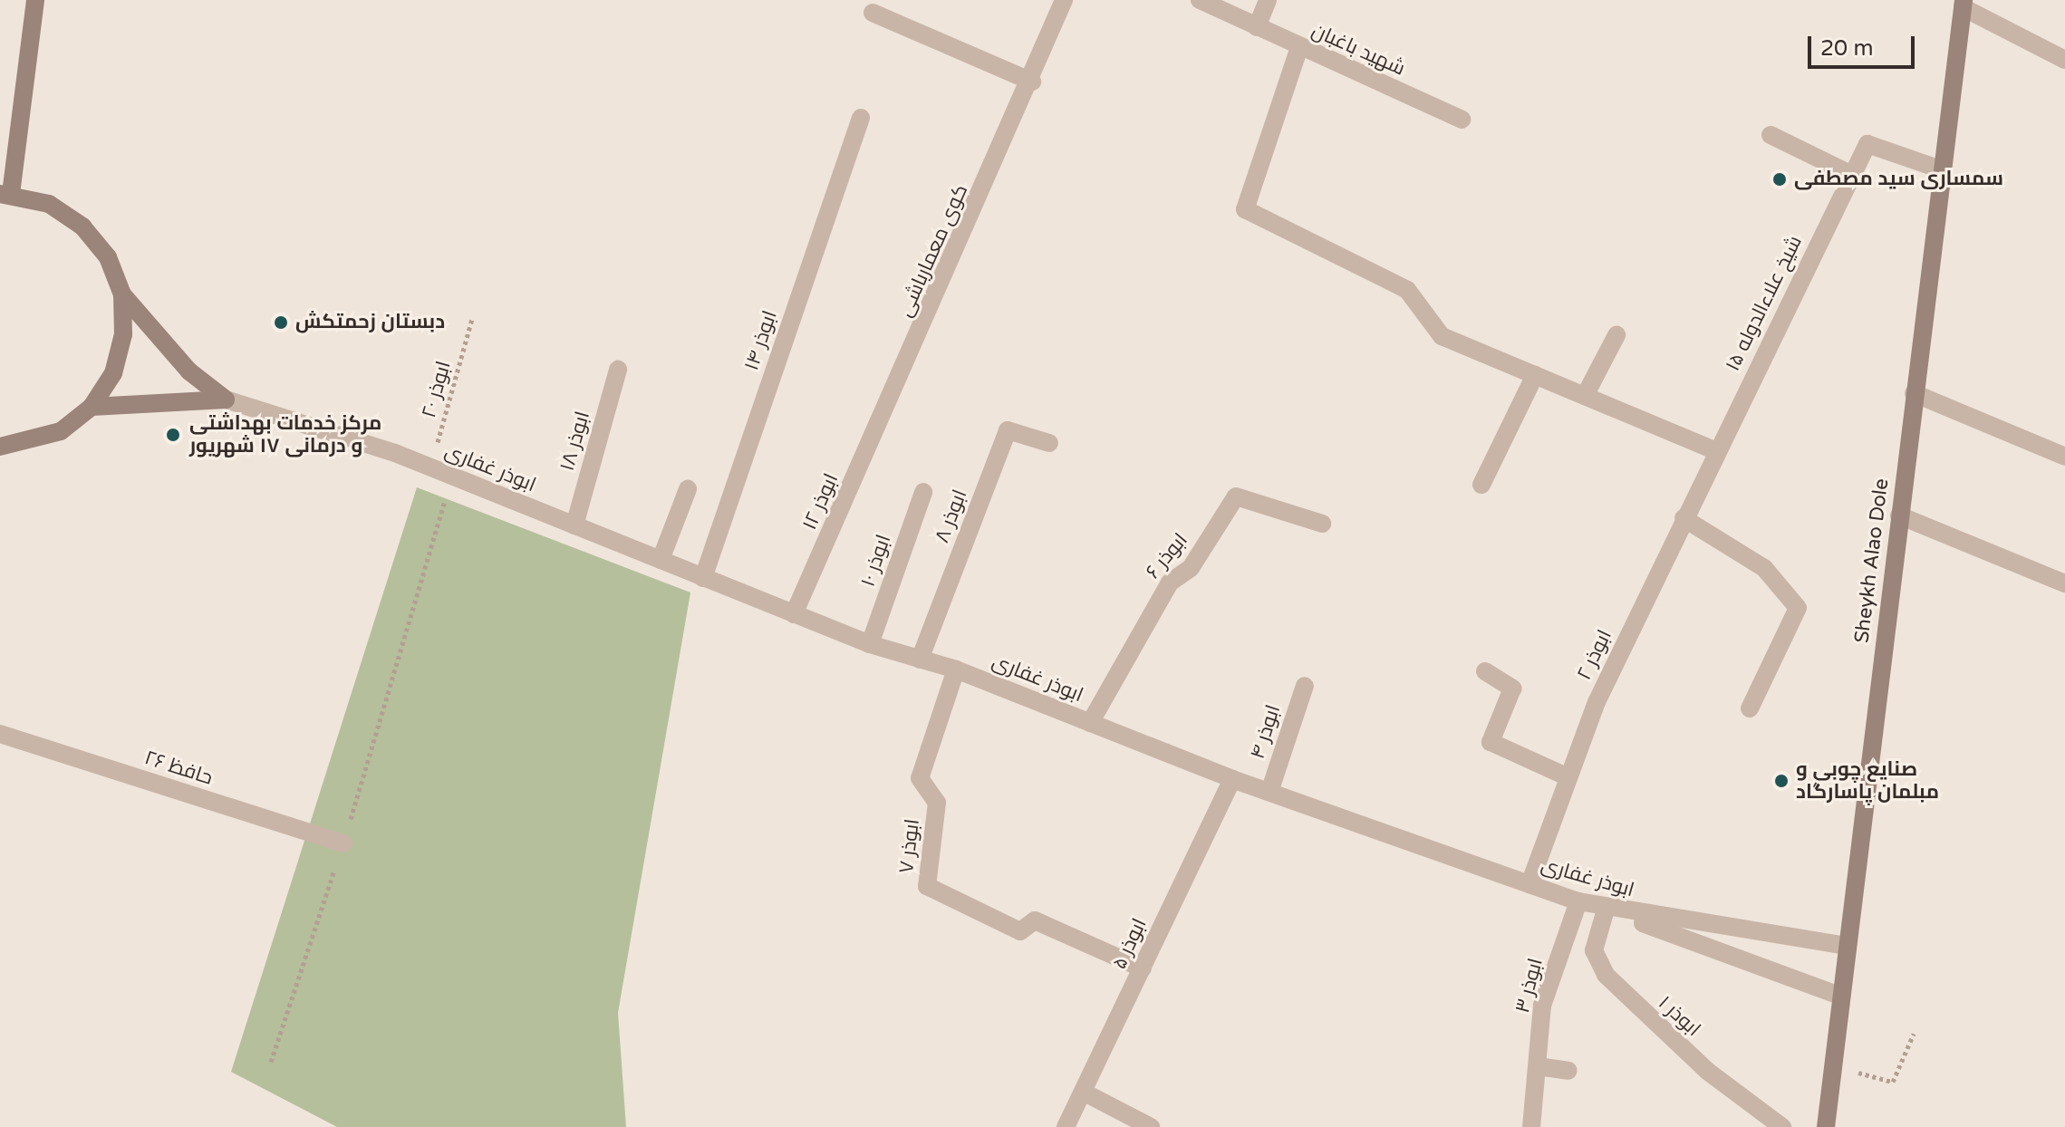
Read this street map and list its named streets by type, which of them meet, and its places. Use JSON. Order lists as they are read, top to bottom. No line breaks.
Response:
{"streets":{"main road":["Sheykh Alao Dole"],"street":["شهید باغبان","کوی معمارباشی","شیخ علاءالدوله ۱۵","ابوذر ۱۴","ابوذر ۱۸","ابوذر غفاری","ابوذر ۱۲","ابوذر ۸","ابوذر ۶","ابوذر ۱۰","ابوذر ۲","ابوذر ۴","حافظ ۲۶","ابوذر ۷","ابوذر ۵","ابوذر ۳","ابوذر ۱"],"path":["ابوذر ۲۰"]},"crossings":[["کوی معمارباشی","ابوذر ۱۲"],["شیخ علاءالدوله ۱۵","Sheykh Alao Dole"],["شیخ علاءالدوله ۱۵","ابوذر ۲"],["ابوذر ۱۴","ابوذر غفاری"],["ابوذر ۲۰","ابوذر غفاری"],["ابوذر ۱۸","ابوذر غفاری"],["ابوذر غفاری","ابوذر ۱۲"],["ابوذر غفاری","ابوذر ۸"],["ابوذر غفاری","ابوذر ۶"],["ابوذر غفاری","ابوذر ۱۰"],["ابوذر غفاری","Sheykh Alao Dole"],["ابوذر غفاری","ابوذر ۲"],["ابوذر غفاری","ابوذر ۴"],["ابوذر غفاری","ابوذر ۷"],["ابوذر غفاری","ابوذر ۵"],["ابوذر غفاری","ابوذر ۳"],["ابوذر غفاری","ابوذر ۱"],["ابوذر ۷","ابوذر ۵"]],"places":["سمساری سید مصطفی","دبستان زحمتکش","مرکز خدمات بهداشتی و درمانی ۱۷ شهریور","صنایع چوبی و مبلمان پاسارگاد"],"scale_bar":"20 m"}
